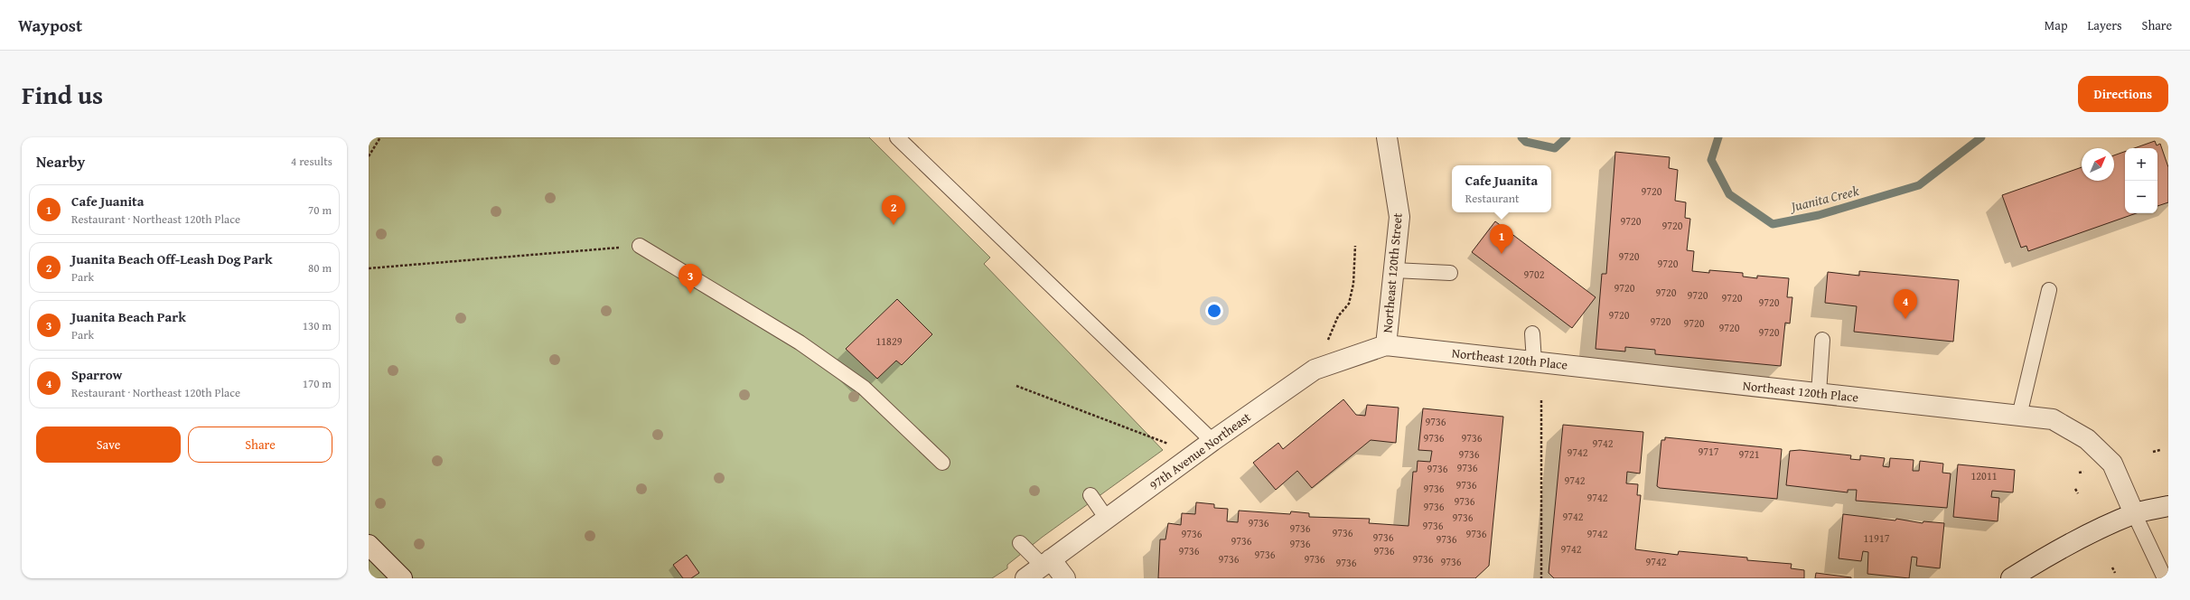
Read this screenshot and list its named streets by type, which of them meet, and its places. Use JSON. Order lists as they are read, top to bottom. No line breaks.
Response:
{"streets":{"street":["Northeast 120th Street","Northeast 120th Place","97th Avenue Northeast"]},"crossings":[["Northeast 120th Street","Northeast 120th Place"],["Northeast 120th Street","97th Avenue Northeast"],["Northeast 120th Place","97th Avenue Northeast"]],"water":["Juanita Creek"],"house_numbers":["9720","9720","9720","9720","9720","9702","9720","9720","9720","9720","9720","9720","9720","9720","9720","9720","11829","9736","9736","9736","9742","9717","9742","9736","9721","9736","9736","12011","9742","9736","9736","9742","9736","9736","9742","9736","9736","9736","9736","9736","9736","9736","9742","9736","11917","9736","9736","9736","9742","9736","9736","9736","9736","9736","9736","9736","9742","9736"],"north":"top right","page":{"header":"Waypost","nav":["Map","Layers","Share"],"title":"Find us","buttons":["Directions",["Save","Share"]],"heading":["Nearby","4 results"],"map_buttons":["+","−"],"popup":["Cafe Juanita","Restaurant"],"list":[{"mark":"1","name":"Cafe Juanita","note":"Restaurant · Northeast 120th Place","value":"70 m"},{"mark":"2","name":"Juanita Beach Off-Leash Dog Park","note":"Park","value":"80 m"},{"mark":"3","name":"Juanita Beach Park","note":"Park","value":"130 m"},{"mark":"4","name":"Sparrow","note":"Restaurant · Northeast 120th Place","value":"170 m"}],"pins":["2","1","3","4"]}}
